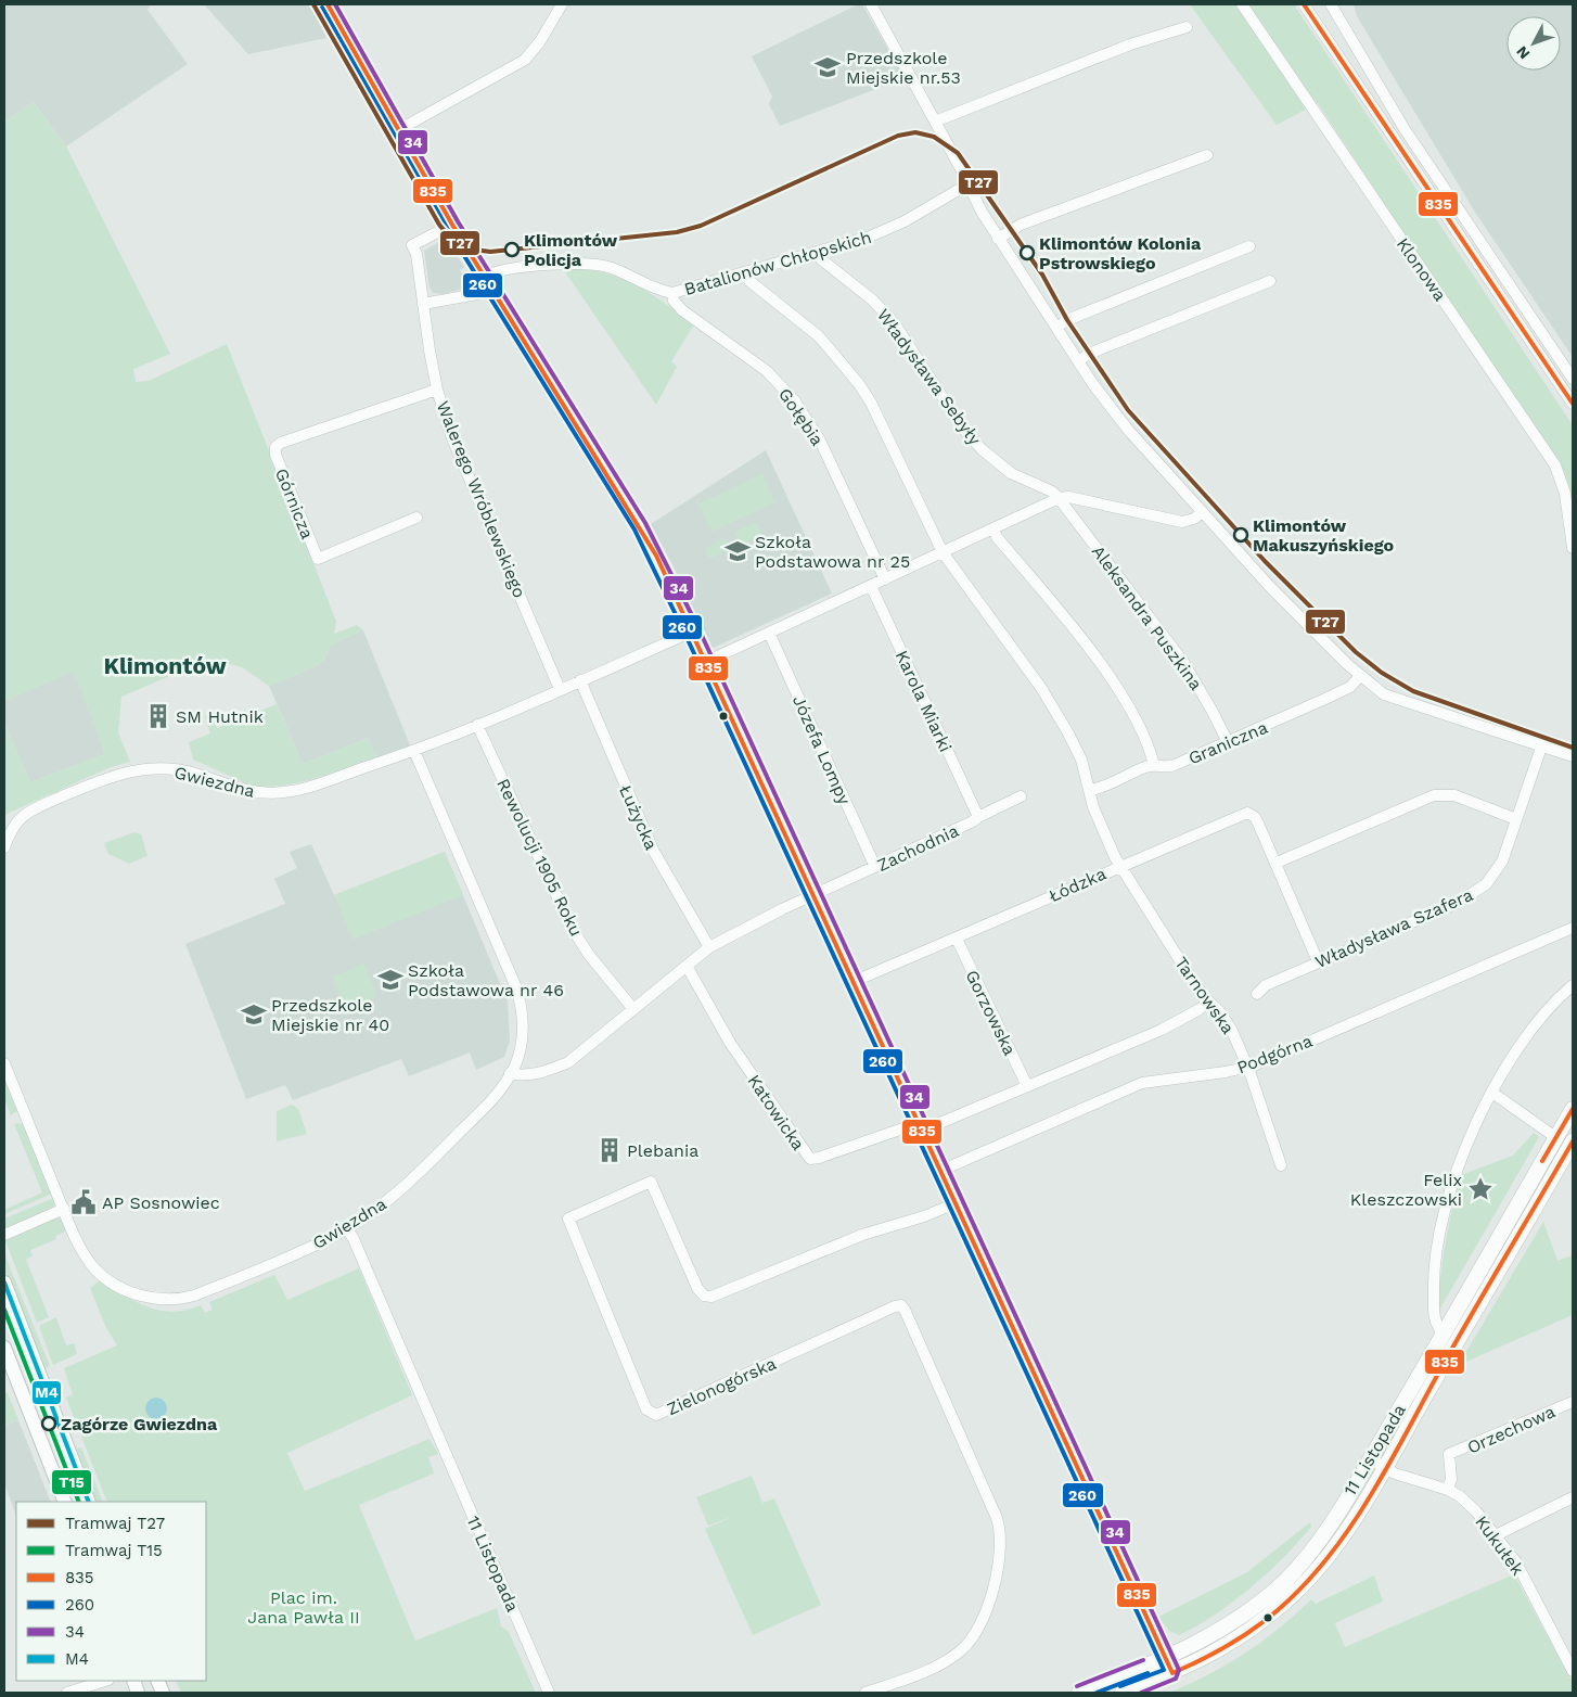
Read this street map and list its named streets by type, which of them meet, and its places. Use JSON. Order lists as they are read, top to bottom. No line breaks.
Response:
{"streets":{"main road":["11 Listopada"],"street":["Batalionów Chłopskich","Klonowa","Władysława Sebyły","Gołębia","Walerego Wróblewskiego","Górnicza","Aleksandra Puszkina","Karola Miarki","Graniczna","Józefa Lompy","Gwiezdna","Łużycka","Zachodnia","Rewolucji 1905 Roku","Łódzka","Władysława Szafera","Tarnowska","Gorzowska","Podgórna","Katowicka","Zielonogórska","Orzechowa","Kukułek"]},"crossings":[["Batalionów Chłopskich","Władysława Sebyły"],["Batalionów Chłopskich","Gołębia"],["Batalionów Chłopskich","Tarnowska"],["Władysława Sebyły","Aleksandra Puszkina"],["Walerego Wróblewskiego","Górnicza"],["Walerego Wróblewskiego","Gwiezdna"],["Aleksandra Puszkina","Graniczna"],["Karola Miarki","Zachodnia"],["Graniczna","Tarnowska"],["Józefa Lompy","Zachodnia"],["Gwiezdna","Łużycka"],["Gwiezdna","Zachodnia"],["Gwiezdna","Rewolucji 1905 Roku"],["Gwiezdna","11 Listopada"],["Łużycka","Zachodnia"],["Zachodnia","Rewolucji 1905 Roku"],["Zachodnia","Katowicka"],["Łódzka","Władysława Szafera"],["Łódzka","Tarnowska"],["Łódzka","Gorzowska"],["Tarnowska","Podgórna"],["Orzechowa","Kukułek"],["11 Listopada","Kukułek"]],"districts":["Klimontów"],"parks":["Plac im. Jana Pawła II"],"places":{"school or university":["Przedszkole Miejskie nr.53","Szkoła Podstawowa nr 25","Szkoła Podstawowa nr 46","Przedszkole Miejskie nr 40"],"other":["Klimontów Policja","Klimontów Kolonia Pstrowskiego","Klimontów Makuszyńskiego","Zagórze Gwiezdna"],"building":["SM Hutnik","Plebania"],"place":["Felix Kleszczowski"],"public building":["AP Sosnowiec"]},"lines":["tram line T27","transit line 835","transit line 34","transit line 260","transit line M4","tram line T15"],"legend":["Tramwaj T27","Tramwaj T15","835","260","34","M4"],"north":"bottom left"}
